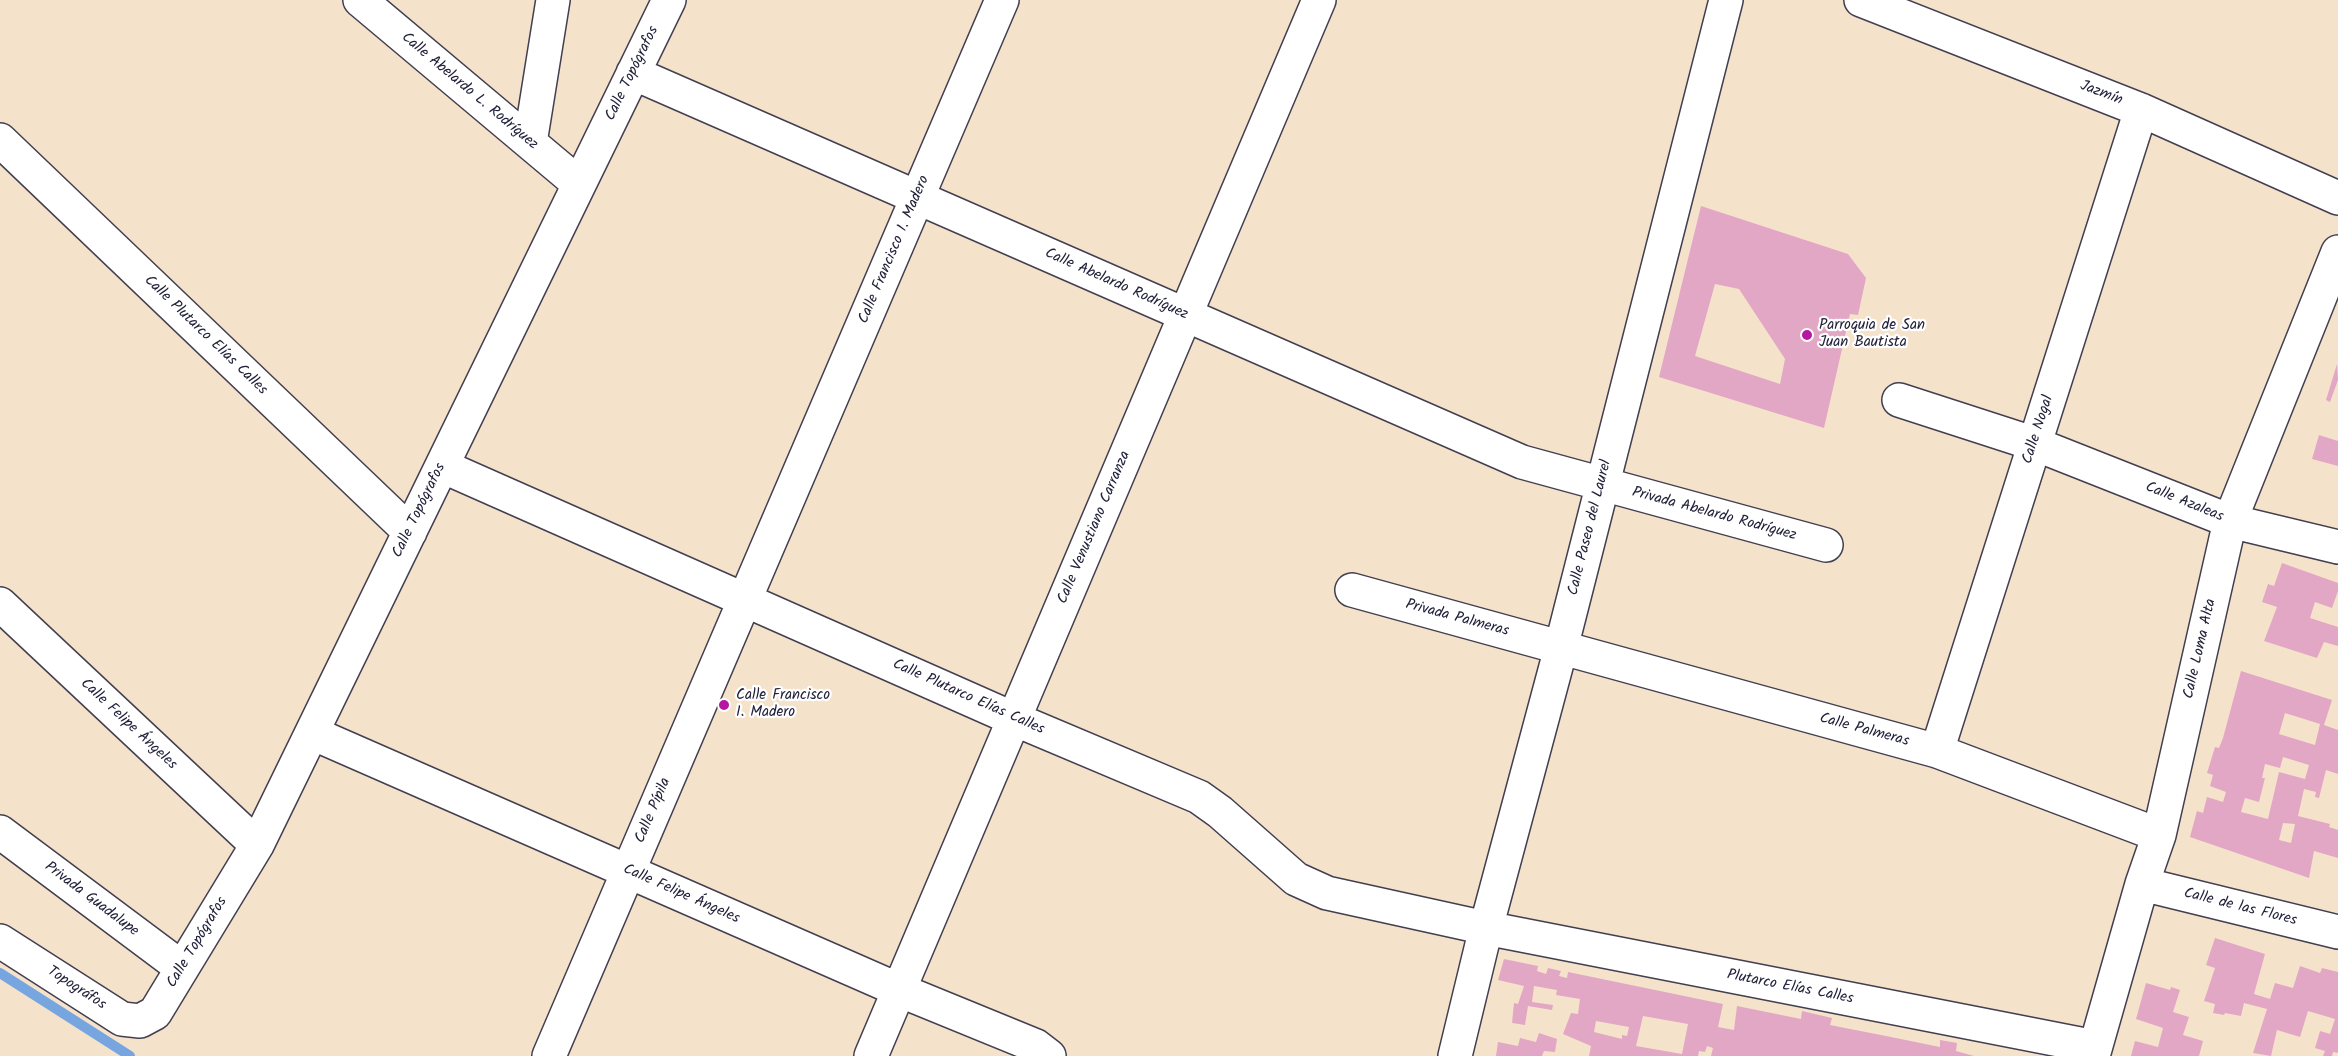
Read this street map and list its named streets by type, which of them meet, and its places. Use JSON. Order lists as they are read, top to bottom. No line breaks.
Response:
{"streets":{"street":["Calle Topógrafos","Calle Abelardo L. Rodríguez","Jazmín","Calle Francisco I. Madero","Calle Abelardo Rodríguez","Calle Plutarco Elías Calles","Calle Nogal","Calle Azaleas","Privada Abelardo Rodríguez","Calle Venustiano Carranza","Calle Paseo del Laurel","Privada Palmeras","Calle Loma Alta","Calle Felipe Ángeles","Calle Palmeras","Calle Pípila","Privada Guadalupe","Calle de las Flores","Plutarco Elías Calles","Topográfos"]},"crossings":[["Calle Topógrafos","Calle Abelardo L. Rodríguez"],["Calle Topógrafos","Calle Abelardo Rodríguez"],["Calle Topógrafos","Calle Plutarco Elías Calles"],["Calle Topógrafos","Calle Felipe Ángeles"],["Calle Topógrafos","Privada Guadalupe"],["Calle Topógrafos","Topográfos"],["Jazmín","Calle Nogal"],["Calle Francisco I. Madero","Calle Abelardo Rodríguez"],["Calle Francisco I. Madero","Calle Plutarco Elías Calles"],["Calle Francisco I. Madero","Calle Pípila"],["Calle Abelardo Rodríguez","Privada Abelardo Rodríguez"],["Calle Abelardo Rodríguez","Calle Venustiano Carranza"],["Calle Abelardo Rodríguez","Calle Paseo del Laurel"],["Calle Plutarco Elías Calles","Calle Venustiano Carranza"],["Calle Plutarco Elías Calles","Calle Paseo del Laurel"],["Calle Plutarco Elías Calles","Calle Pípila"],["Calle Plutarco Elías Calles","Plutarco Elías Calles"],["Calle Nogal","Calle Azaleas"],["Calle Nogal","Calle Palmeras"],["Calle Azaleas","Calle Loma Alta"],["Privada Abelardo Rodríguez","Calle Paseo del Laurel"],["Calle Venustiano Carranza","Calle Felipe Ángeles"],["Calle Paseo del Laurel","Privada Palmeras"],["Calle Paseo del Laurel","Calle Palmeras"],["Calle Paseo del Laurel","Plutarco Elías Calles"],["Privada Palmeras","Calle Palmeras"],["Calle Loma Alta","Calle Palmeras"],["Calle Loma Alta","Calle de las Flores"],["Calle Loma Alta","Plutarco Elías Calles"],["Calle Felipe Ángeles","Calle Pípila"]],"places":["Parroquia de San Juan Bautista","Calle Francisco I. Madero"]}
